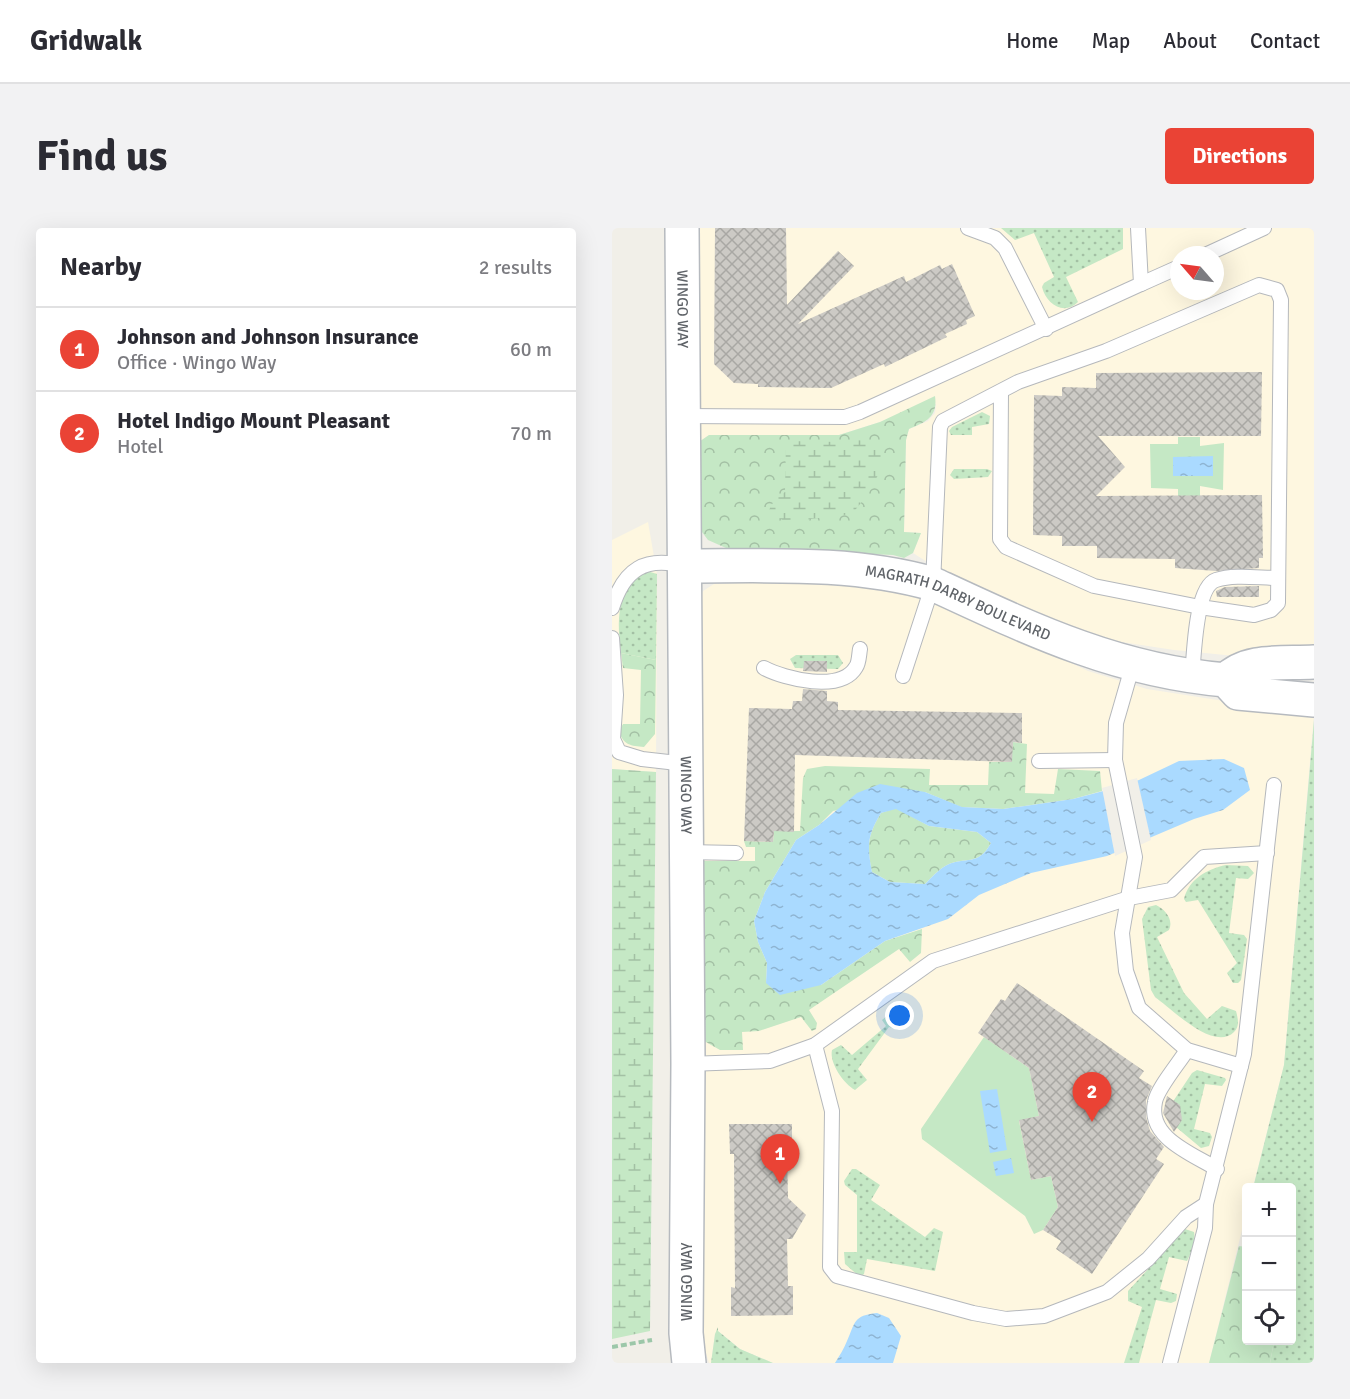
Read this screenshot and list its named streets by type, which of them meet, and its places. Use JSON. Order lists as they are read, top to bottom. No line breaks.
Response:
{"streets":{"street":["WINGO WAY","MAGRATH DARBY BOULEVARD"]},"crossings":[["WINGO WAY","MAGRATH DARBY BOULEVARD"]],"north":"top left","page":{"header":"Gridwalk","nav":["Home","Map","About","Contact"],"buttons":"Directions","title":"Find us","heading":["Nearby","2 results"],"list":[{"mark":"1","name":"Johnson and Johnson Insurance","note":"Office · Wingo Way","value":"60 m"},{"mark":"2","name":"Hotel Indigo Mount Pleasant","note":"Hotel","value":"70 m"}],"pins":["2","1"],"map_buttons":["+","−"]}}
